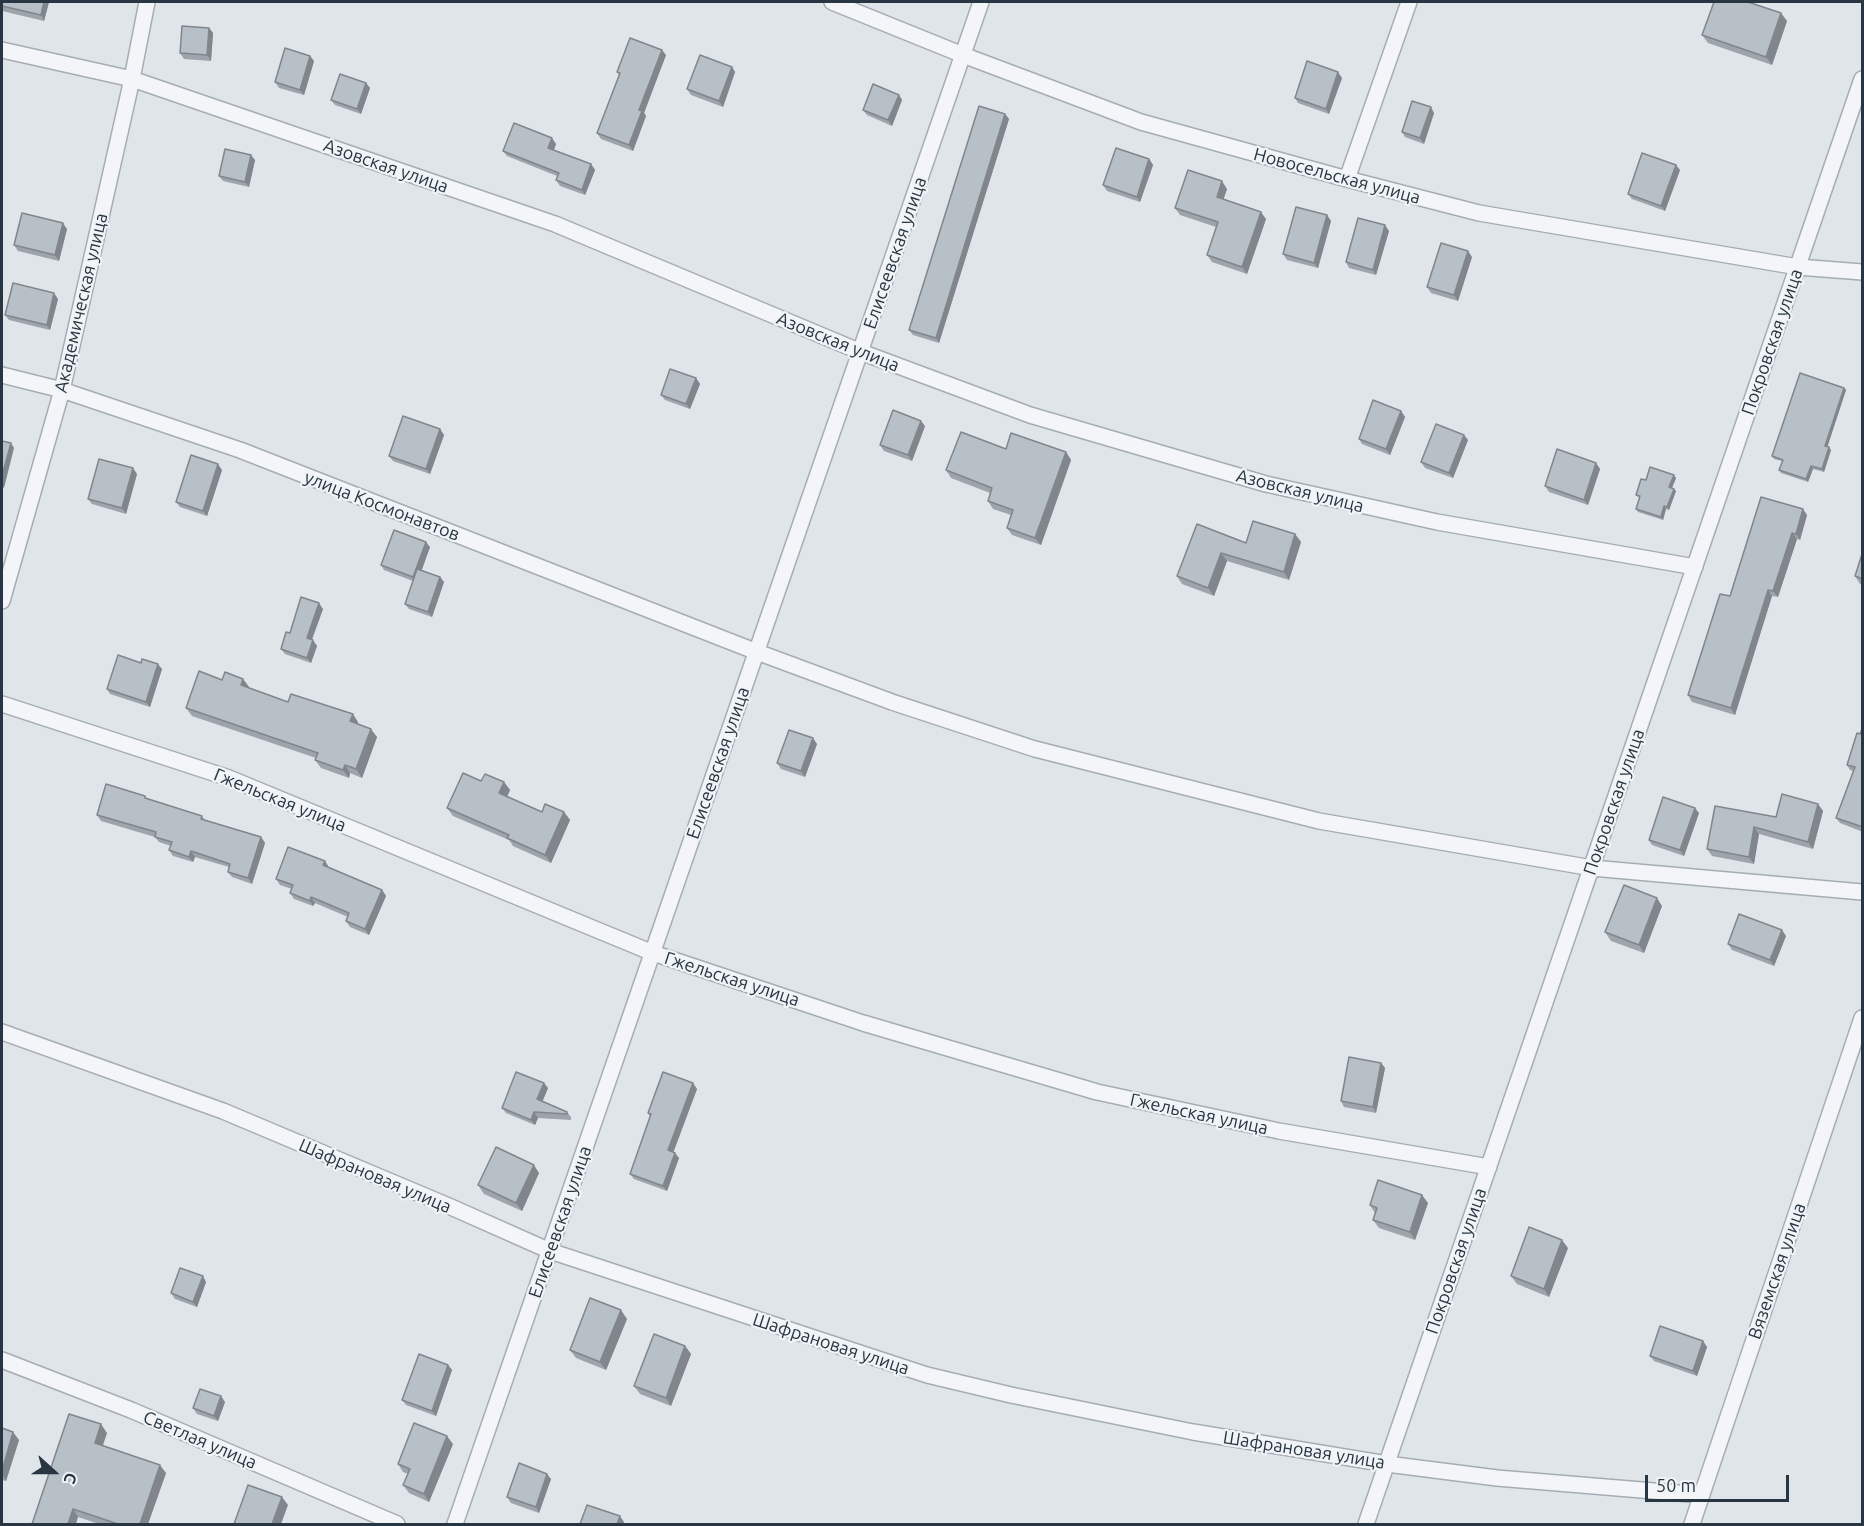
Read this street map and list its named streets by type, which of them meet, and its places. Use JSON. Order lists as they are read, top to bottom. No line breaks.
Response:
{"streets":{"street":["Азовская улица","Новосельская улица","Елисеевская улица","Академическая улица","Покровская улица","улица Космонавтов","Гжельская улица","Шафрановая улица","Вяземская улица","Светлая улица"]},"crossings":[["Азовская улица","Елисеевская улица"],["Азовская улица","Академическая улица"],["Азовская улица","Покровская улица"],["Новосельская улица","Елисеевская улица"],["Новосельская улица","Покровская улица"],["Елисеевская улица","улица Космонавтов"],["Елисеевская улица","Гжельская улица"],["Елисеевская улица","Шафрановая улица"],["Академическая улица","улица Космонавтов"],["Покровская улица","улица Космонавтов"],["Покровская улица","Гжельская улица"],["Покровская улица","Шафрановая улица"],["Шафрановая улица","Вяземская улица"]],"scale_bar":"50 m","north":"right"}
